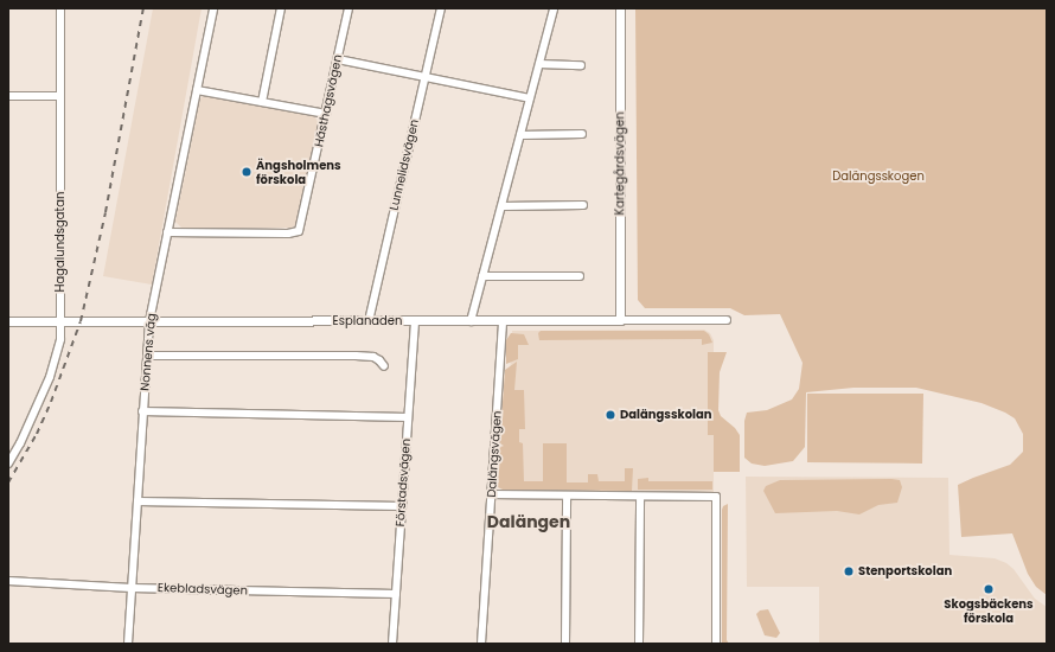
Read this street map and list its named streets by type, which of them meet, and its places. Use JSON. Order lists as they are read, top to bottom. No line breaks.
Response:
{"streets":{"street":["Hästhagsvägen","Kartegårdsvägen","Lunnelidsvägen","Hagalundsgatan","Esplanaden","Nonnens väg","Dalängsvägen","Förstadsvägen","Ekebladsvägen"]},"crossings":[["Hästhagsvägen","Nonnens väg"],["Kartegårdsvägen","Esplanaden"],["Lunnelidsvägen","Esplanaden"],["Hagalundsgatan","Esplanaden"],["Esplanaden","Nonnens väg"],["Esplanaden","Dalängsvägen"],["Esplanaden","Förstadsvägen"],["Nonnens väg","Ekebladsvägen"],["Förstadsvägen","Ekebladsvägen"]],"districts":["Dalängen"],"parks":["Dalängsskogen"],"places":["Ängsholmens förskola","Dalängsskolan","Stenportskolan","Skogsbäckens förskola"]}
